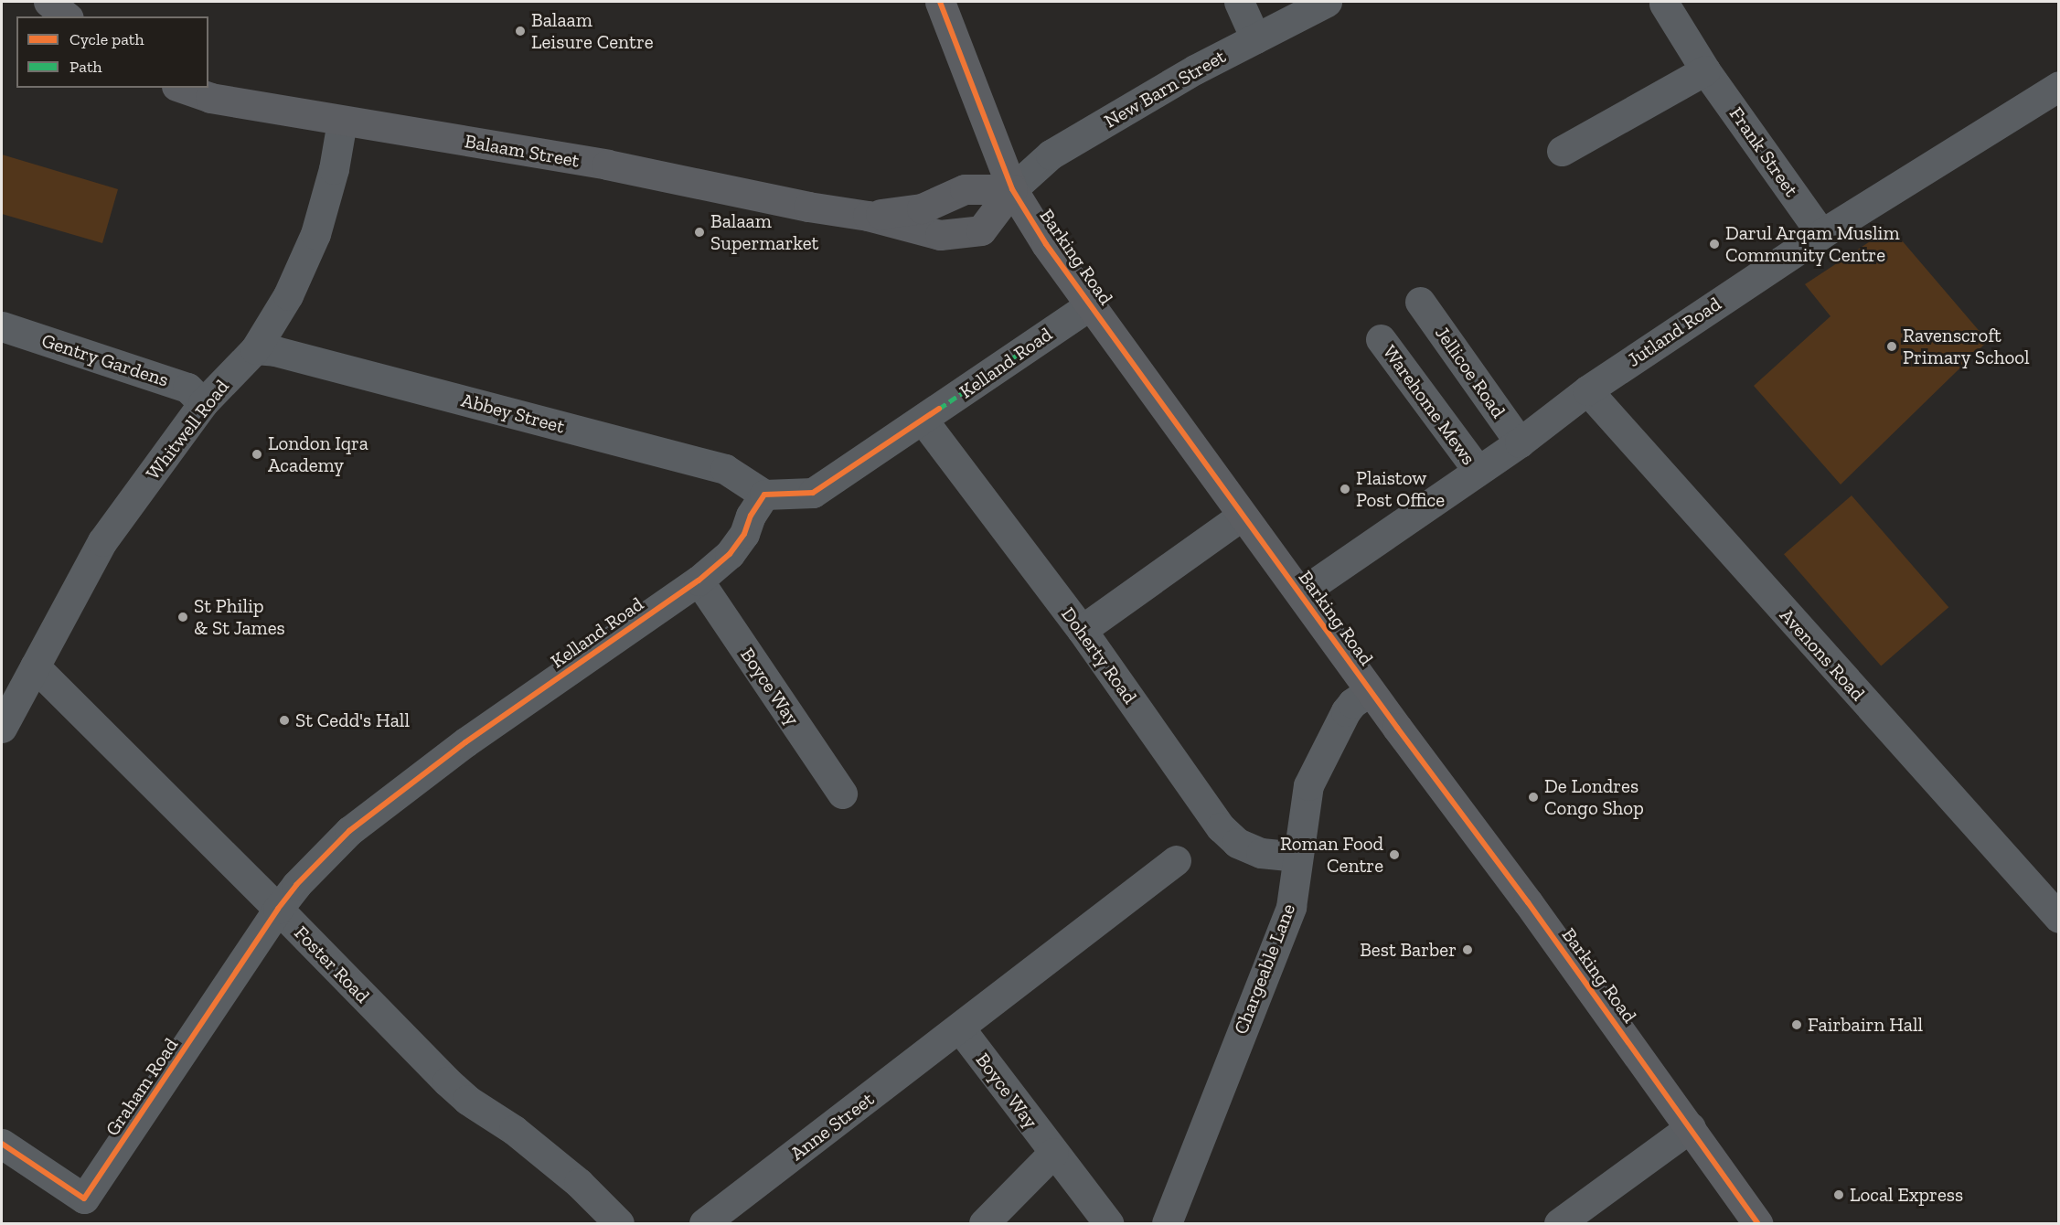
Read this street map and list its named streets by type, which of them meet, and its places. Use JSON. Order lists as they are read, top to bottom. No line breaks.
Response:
{"streets":{"main road":["Balaam Street","Barking Road"],"street":["New Barn Street","Frank Street","Jutland Road","Gentry Gardens","Kelland Road","Jellicoe Road","Warehome Mews","Abbey Street","Whitwell Road","Avenons Road","Doherty Road","Boyce Way","Foster Road","Chargeable Lane","Graham Road","Anne Street"]},"crossings":[["New Barn Street","Balaam Street"],["New Barn Street","Barking Road"],["Balaam Street","Barking Road"],["Balaam Street","Whitwell Road"],["Frank Street","Jutland Road"],["Barking Road","Jutland Road"],["Barking Road","Kelland Road"],["Barking Road","Chargeable Lane"],["Jutland Road","Jellicoe Road"],["Jutland Road","Warehome Mews"],["Jutland Road","Avenons Road"],["Gentry Gardens","Whitwell Road"],["Kelland Road","Abbey Street"],["Kelland Road","Doherty Road"],["Kelland Road","Boyce Way"],["Kelland Road","Foster Road"],["Kelland Road","Graham Road"],["Abbey Street","Whitwell Road"],["Whitwell Road","Foster Road"],["Doherty Road","Chargeable Lane"],["Boyce Way","Anne Street"],["Foster Road","Graham Road"]],"places":["Balaam Leisure Centre","Balaam Supermarket","Darul Arqam Muslim Community Centre","Ravenscroft Primary School","London Iqra Academy","Plaistow Post Office","St Philip & St James","St Cedd's Hall","De Londres Congo Shop","Roman Food Centre","Best Barber","Fairbairn Hall","Local Express"],"legend":["Cycle path","Path"]}
